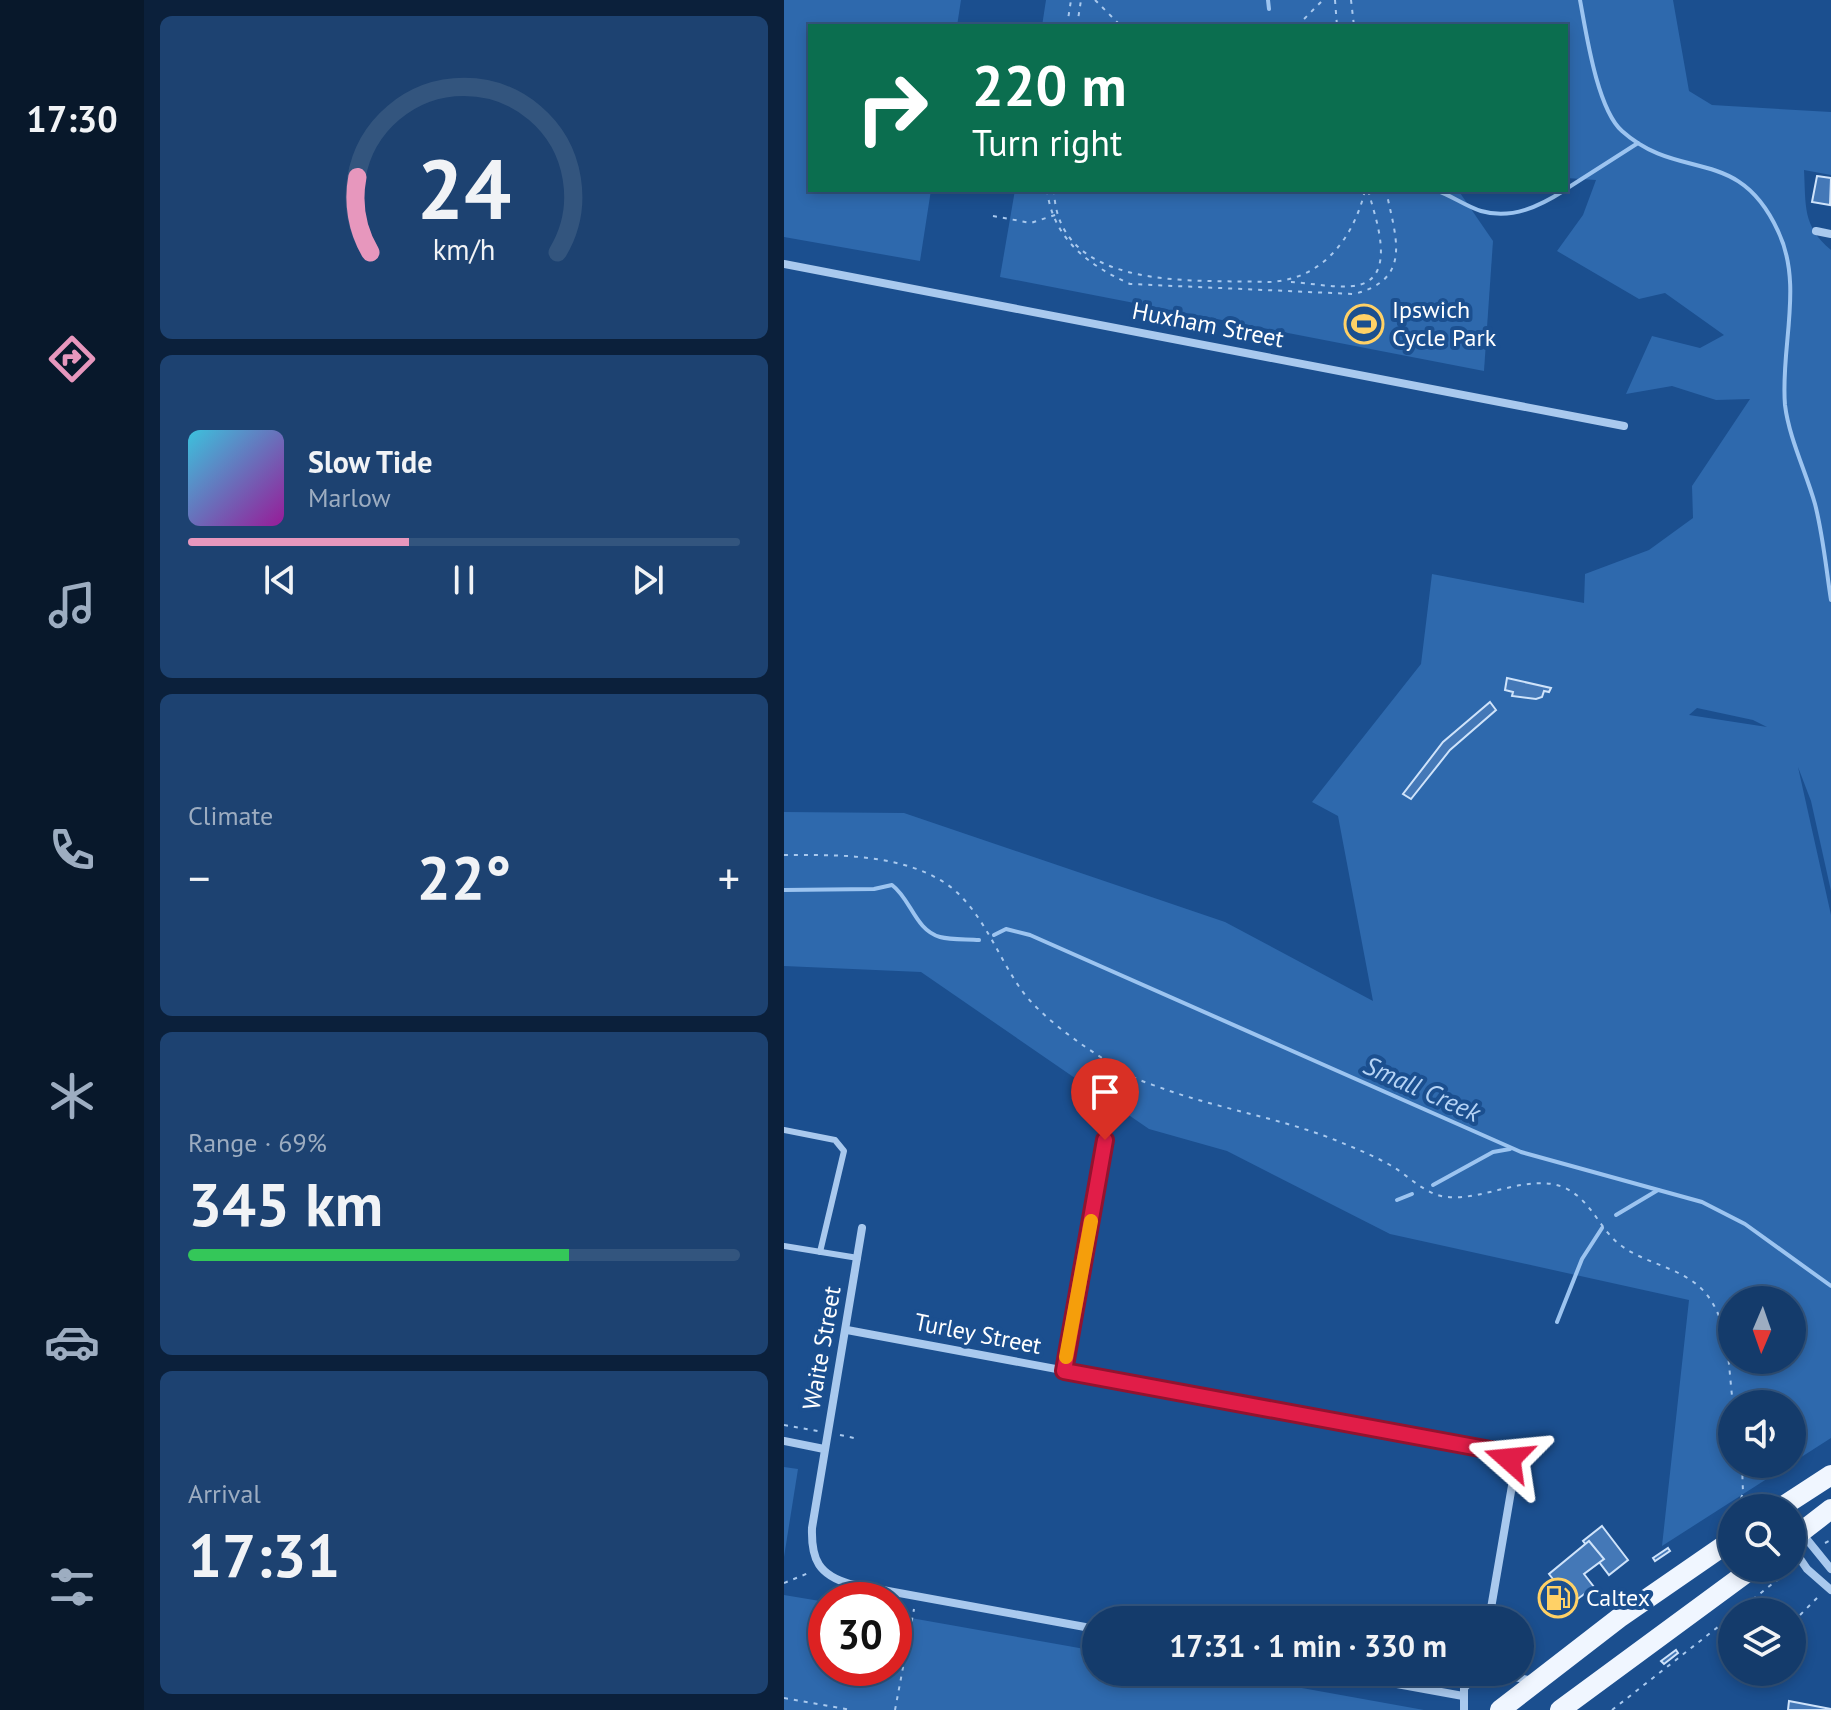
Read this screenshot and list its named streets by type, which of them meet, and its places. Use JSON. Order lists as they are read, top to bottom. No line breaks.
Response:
{"streets":{"street":["Huxham Street","Turley Street","Waite Street"]},"crossings":[["Turley Street","Waite Street"]],"water":["Small Creek"],"places":{"sports":["Ipswich Cycle Park"],"fuel station":["Caltex"]},"north":"bottom","page":{"tabs":"17:30","turn":["220 m","Turn right"],"song":["Slow Tide","Marlow"],"tile":["Climate",["Range · 69%","345 km"],["Arrival","17:31"]],"heat":["−","22°","+"],"limit":"30","trip":"17:31 · 1 min · 330 m","gauge":["24","km/h"]}}
